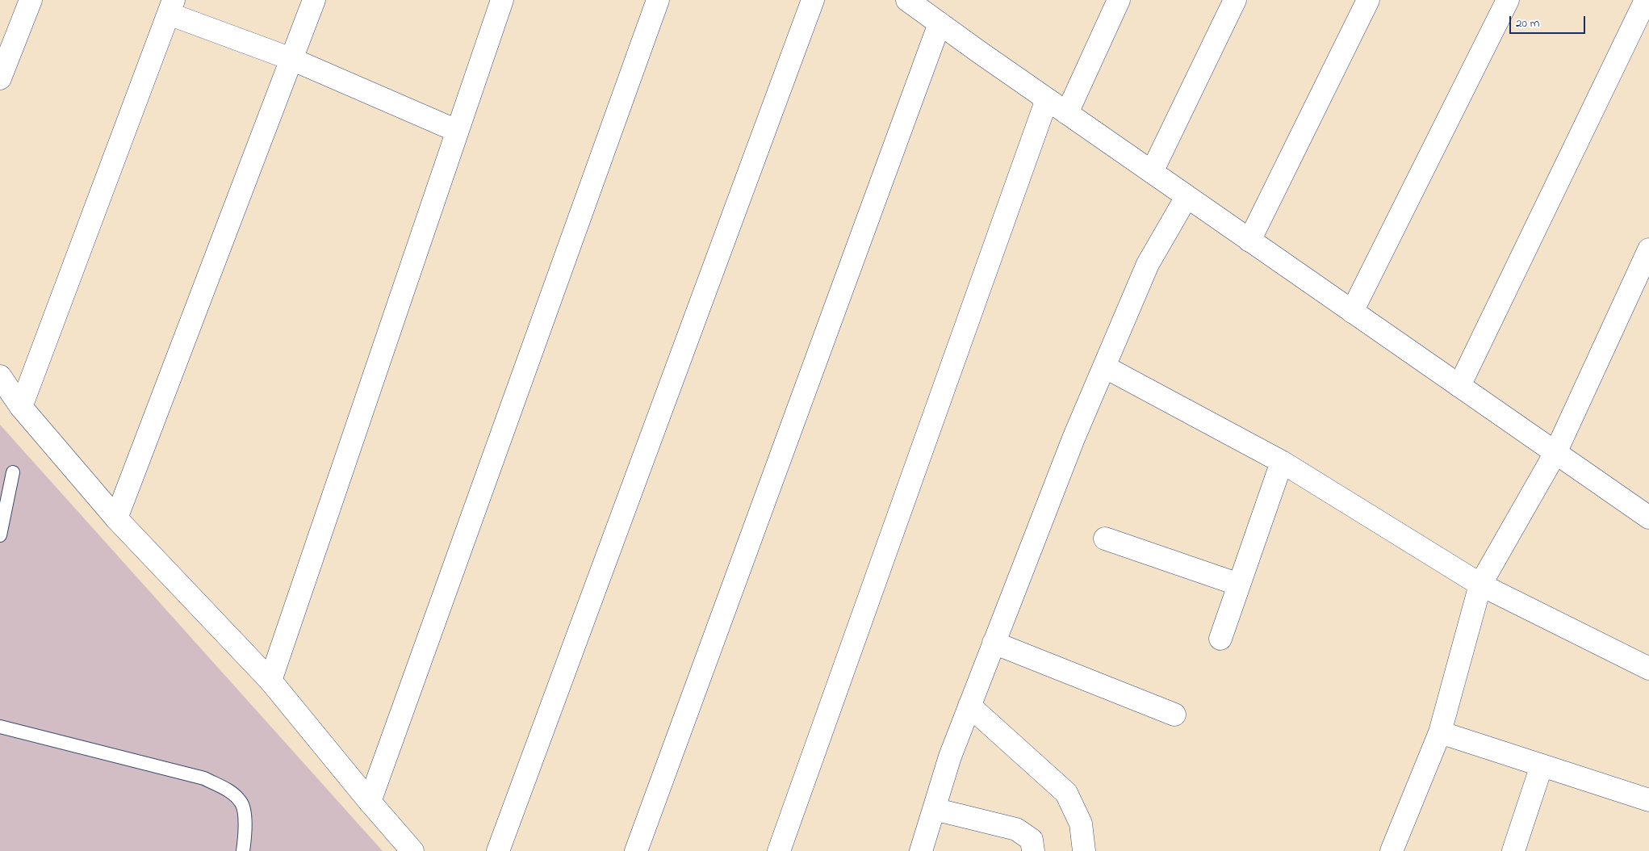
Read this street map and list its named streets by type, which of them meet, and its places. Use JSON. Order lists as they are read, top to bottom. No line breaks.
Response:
{"scale_bar":"20 m"}
